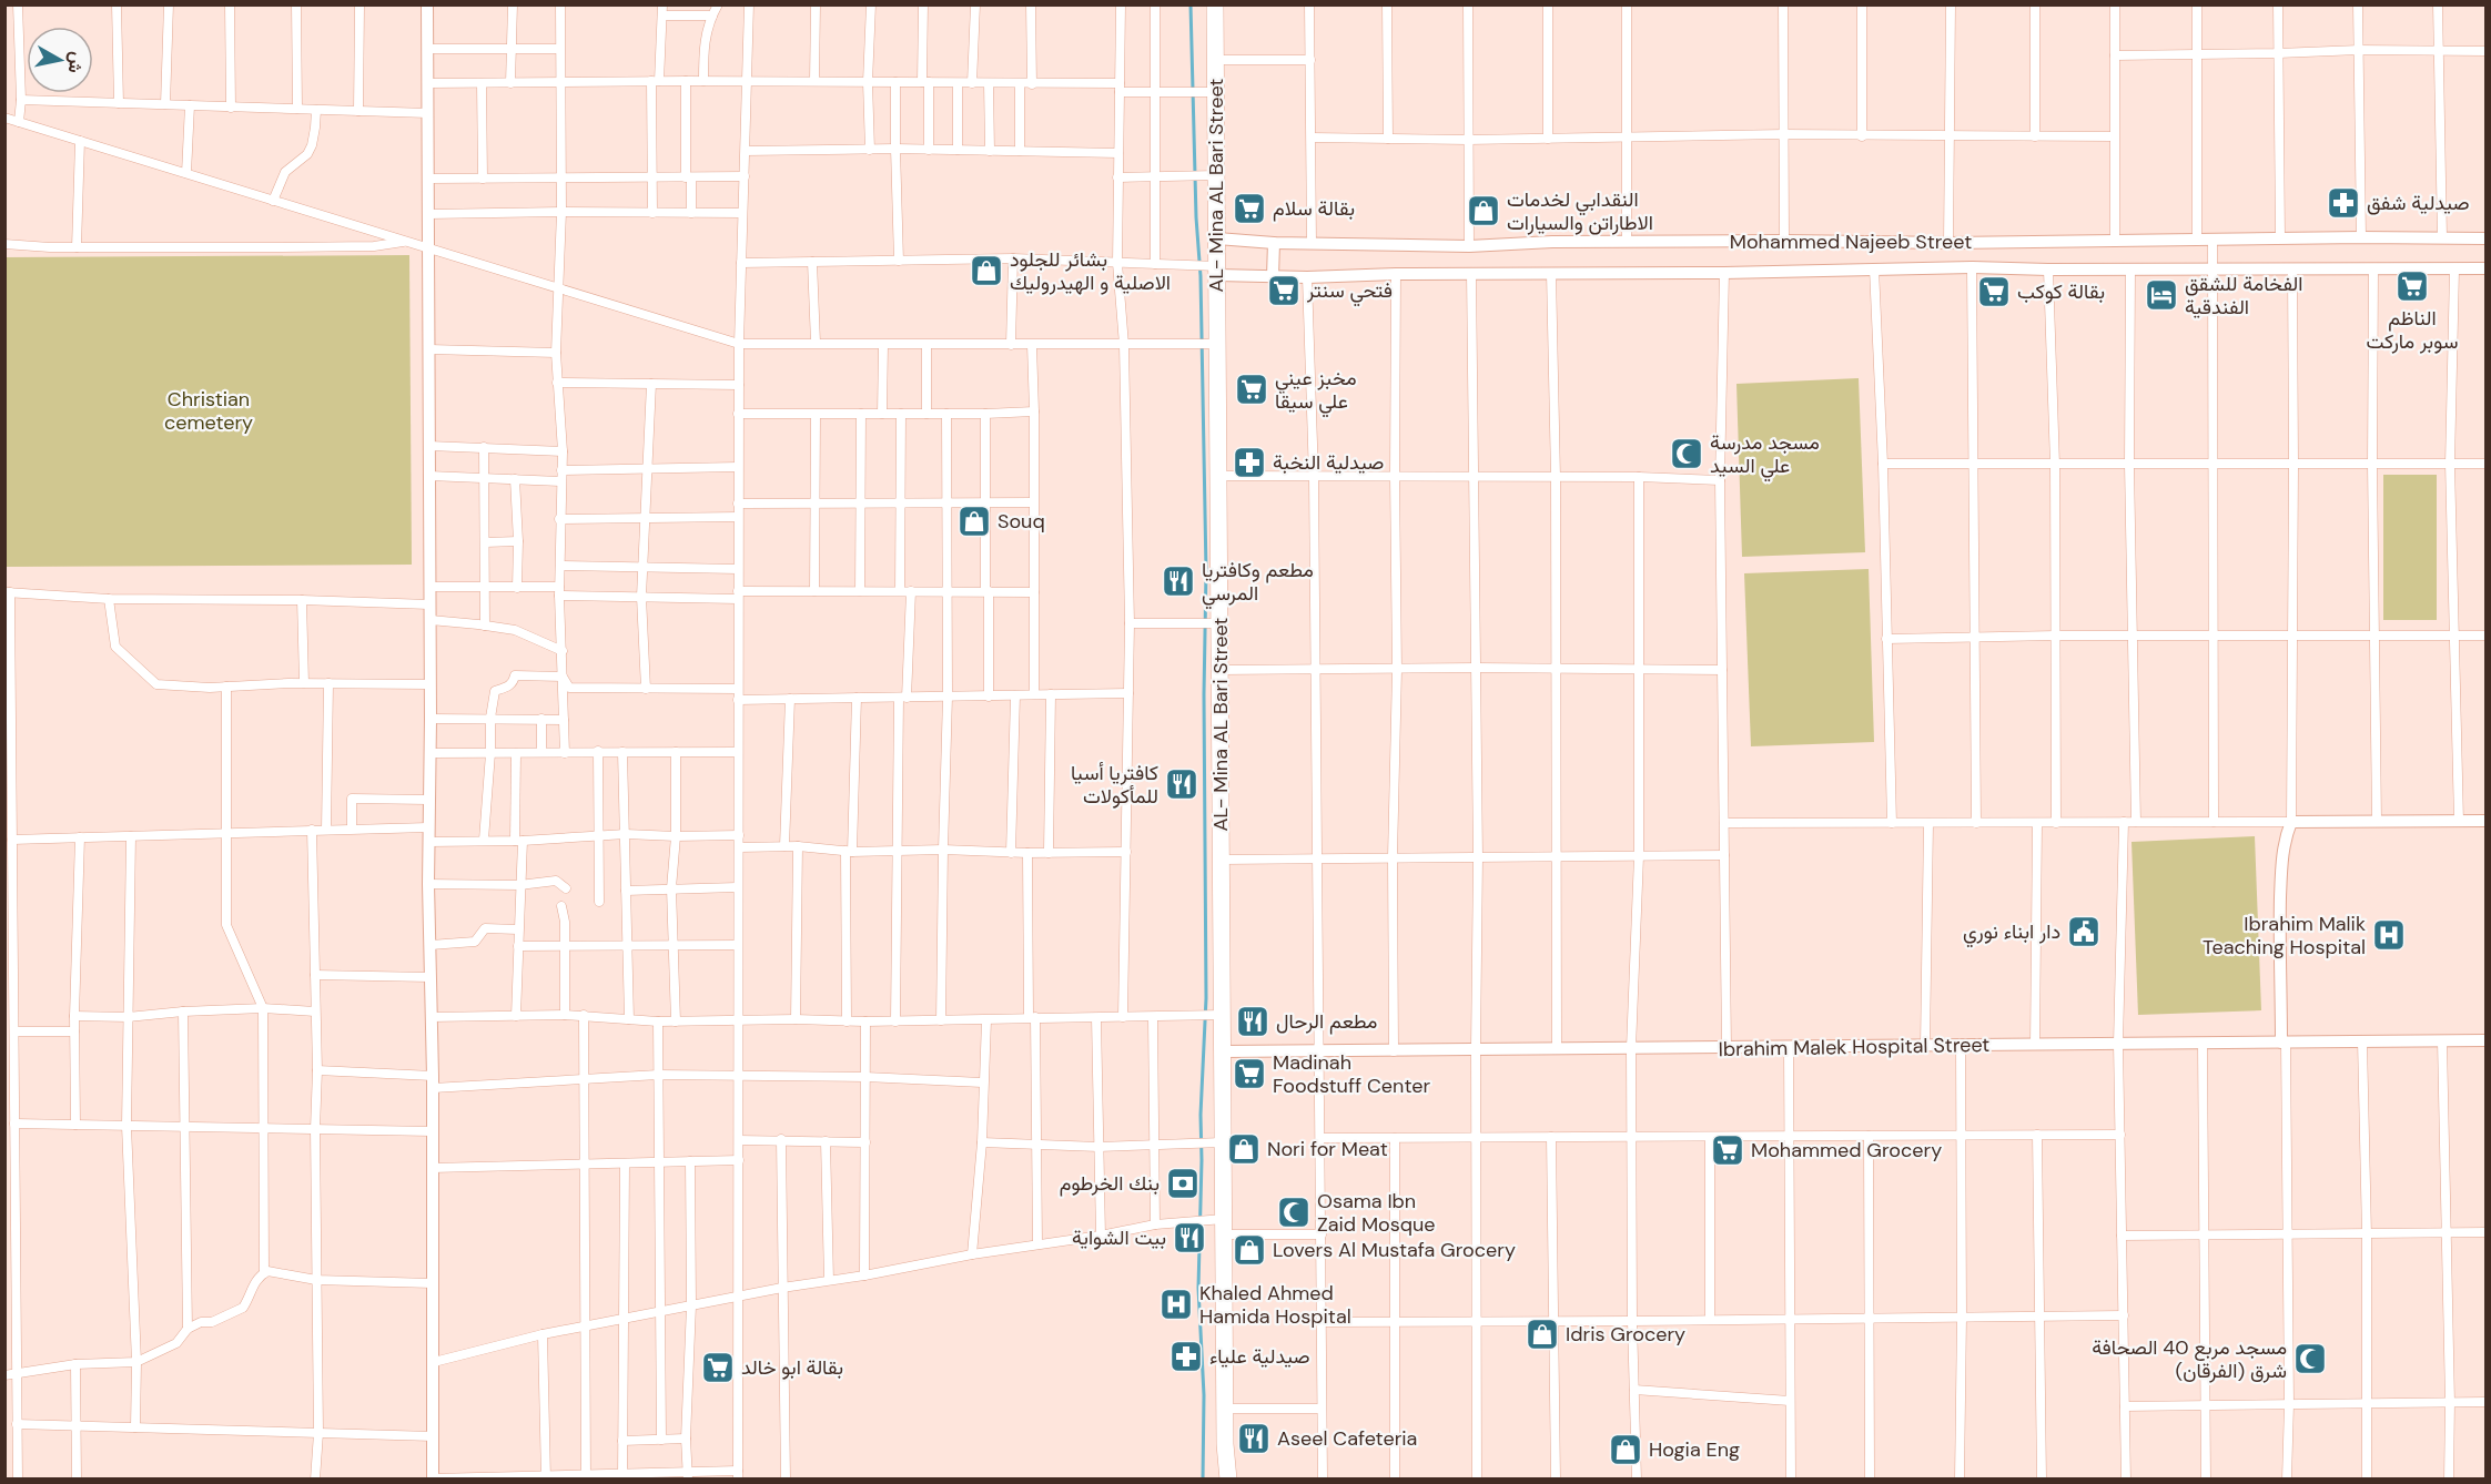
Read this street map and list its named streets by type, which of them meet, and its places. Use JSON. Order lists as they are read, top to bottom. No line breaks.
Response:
{"streets":{"highway":["AL- Mina AL Bari Street"],"street":["Mohammed Najeeb Street","Ibrahim Malek Hospital Street"]},"crossings":[["AL- Mina AL Bari Street","Mohammed Najeeb Street"],["AL- Mina AL Bari Street","Ibrahim Malek Hospital Street"]],"parks":["Christian cemetery"],"places":{"pharmacy":["صيدلية شفق","صيدلية النخبة","صيدلية علياء"],"supermarket":["بقالة سلام","الناظم سوبر ماركت","فتحي سنتر","بقالة كوكب","مخبز عيني علي سيقا","Madinah Foodstuff Center","Mohammed Grocery","بقالة ابو خالد"],"shop":["النقدابي لخدمات الاطاراتن والسيارات","بشائر للجلود الاصلية و الهيدروليك","Souq","Nori for Meat","Lovers Al Mustafa Grocery","Idris Grocery","Hogia Eng"],"hotel":["الفخامة للشقق الفندقية"],"mosque":["مسجد مدرسة علي السيد","Osama Ibn Zaid Mosque","مسجد مربع 40 الصحافة شرق (الفرقان)"],"restaurant":["مطعم وكافتريا المرسي","كافتريا أسيا للمأكولات","مطعم الرحال","بيت الشواية","Aseel Cafeteria"],"public building":["دار ابناء نوري"],"hospital":["Ibrahim Malik Teaching Hospital","Khaled Ahmed Hamida Hospital"],"bank":["بنك الخرطوم"]},"north":"right"}
